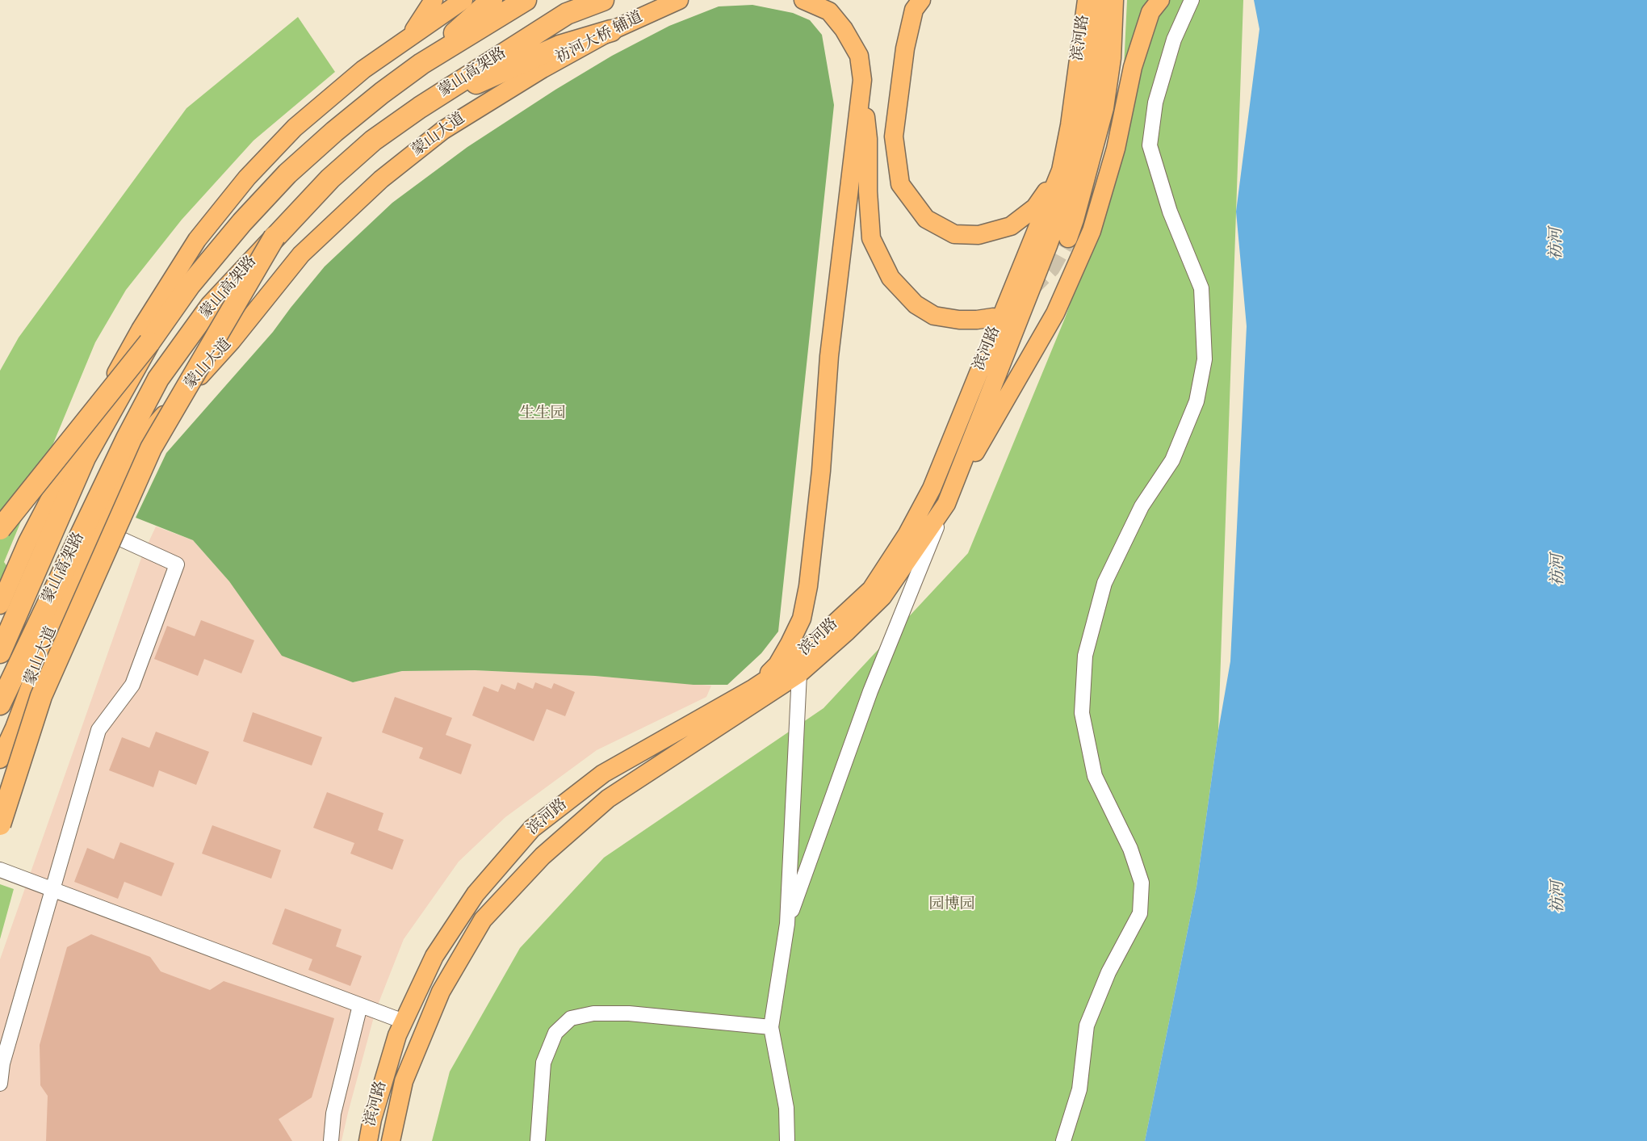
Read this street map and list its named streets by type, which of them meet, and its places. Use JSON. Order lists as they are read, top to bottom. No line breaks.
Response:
{"streets":{"highway":["蒙山高架路"],"main road":["滨河路","祊河大桥 辅道","蒙山大道"]},"crossings":[["祊河大桥 辅道","蒙山大道"]],"water":["祊河"],"parks":["生生园","园博园"]}
